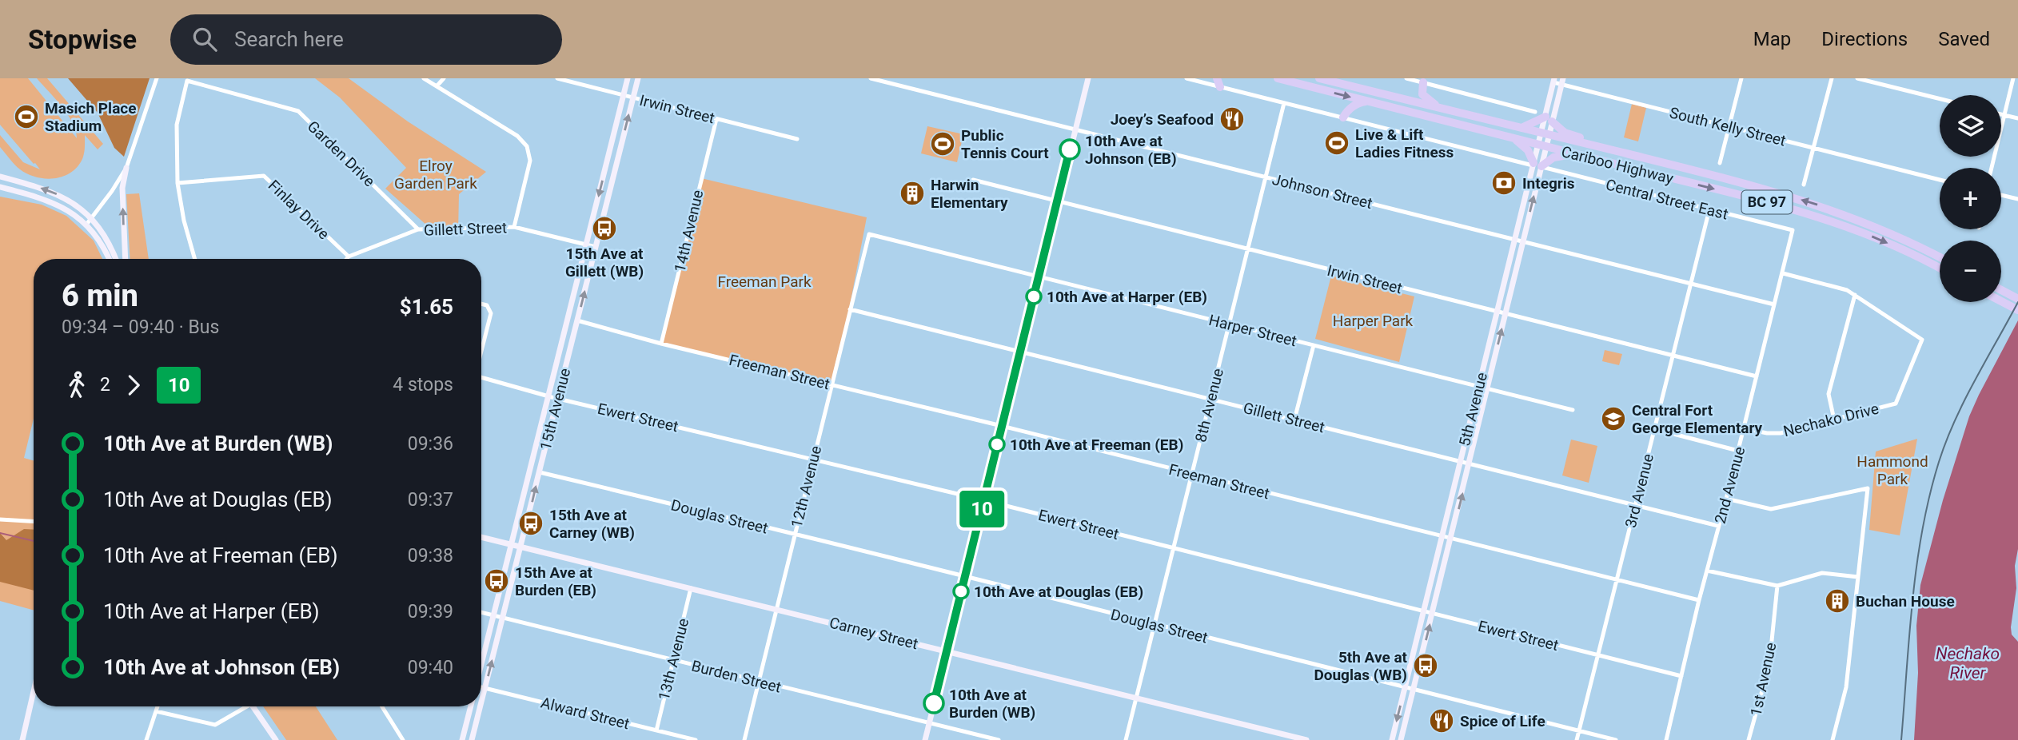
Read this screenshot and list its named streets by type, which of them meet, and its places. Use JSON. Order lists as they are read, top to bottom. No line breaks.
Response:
{"streets":{"highway":["Cariboo Highway","BC 97"],"main road":["15th Avenue","5th Avenue","Carney Street"],"street":["Irwin Street","South Kelly Street","Garden Drive","Johnson Street","Central Street East","Finlay Drive","Gillett Street","14th Avenue","Harper Street","Freeman Street","8th Avenue","Ewert Street","Nechako Drive","2nd Avenue","12th Avenue","3rd Avenue","Douglas Street","13th Avenue","Burden Street","1st Avenue","Alward Street"]},"crossings":[["Irwin Street","14th Avenue"],["Irwin Street","8th Avenue"],["Irwin Street","15th Avenue"],["Irwin Street","5th Avenue"],["Irwin Street","2nd Avenue"],["Irwin Street","3rd Avenue"],["South Kelly Street","5th Avenue"],["Garden Drive","Gillett Street"],["Cariboo Highway","5th Avenue"],["Johnson Street","8th Avenue"],["Johnson Street","5th Avenue"],["Johnson Street","2nd Avenue"],["Johnson Street","3rd Avenue"],["Central Street East","8th Avenue"],["Central Street East","5th Avenue"],["Central Street East","2nd Avenue"],["Central Street East","3rd Avenue"],["Finlay Drive","Gillett Street"],["Gillett Street","8th Avenue"],["Gillett Street","15th Avenue"],["Gillett Street","5th Avenue"],["Gillett Street","2nd Avenue"],["Gillett Street","12th Avenue"],["Gillett Street","3rd Avenue"],["14th Avenue","Freeman Street"],["Harper Street","8th Avenue"],["Harper Street","5th Avenue"],["Harper Street","12th Avenue"],["Freeman Street","8th Avenue"],["Freeman Street","15th Avenue"],["Freeman Street","5th Avenue"],["Freeman Street","2nd Avenue"],["Freeman Street","12th Avenue"],["Freeman Street","3rd Avenue"],["8th Avenue","Ewert Street"],["8th Avenue","Douglas Street"],["8th Avenue","Carney Street"],["15th Avenue","Ewert Street"],["15th Avenue","Douglas Street"],["15th Avenue","Carney Street"],["15th Avenue","Burden Street"],["15th Avenue","Alward Street"],["5th Avenue","Ewert Street"],["5th Avenue","Douglas Street"],["Ewert Street","2nd Avenue"],["Ewert Street","12th Avenue"],["Ewert Street","3rd Avenue"],["Nechako Drive","2nd Avenue"],["12th Avenue","Douglas Street"],["12th Avenue","Carney Street"],["12th Avenue","Burden Street"],["3rd Avenue","Douglas Street"],["Carney Street","13th Avenue"],["13th Avenue","Burden Street"],["13th Avenue","Alward Street"]],"water":["Nechako River"],"parks":["Elroy Garden Park","Freeman Park","Harper Park","Hammond Park"],"places":{"sports":["Masich Place Stadium","Live & Lift Ladies Fitness","Public Tennis Court"],"restaurant":["Joey’s Seafood","Spice of Life"],"other":["10th Ave at Johnson (EB)","10th Ave at Harper (EB)","10th Ave at Freeman (EB)","10th Ave at Douglas (EB)","10th Ave at Burden (WB)"],"bank":["Integris"],"building":["Harwin Elementary","Buchan House"],"bus stop":["15th Ave at Gillett (WB)","15th Ave at Carney (WB)","15th Ave at Burden (EB)","5th Ave at Douglas (WB)"],"school or university":["Central Fort George Elementary"]},"lines":["bus line 10"],"page":{"header":"Stopwise","search":"Search here","nav":["Map","Directions","Saved"],"on_map":"10","map_buttons":["+","−"],"heading":["6 min","09:34 – 09:40 · Bus","$1.65"],"legs":["2","10","4 stops"],"list":[{"name":"10th Ave at Burden (WB)","value":"09:36"},{"name":"10th Ave at Douglas (EB)","value":"09:37"},{"name":"10th Ave at Freeman (EB)","value":"09:38"},{"name":"10th Ave at Harper (EB)","value":"09:39"},{"name":"10th Ave at Johnson (EB)","value":"09:40"}]}}
